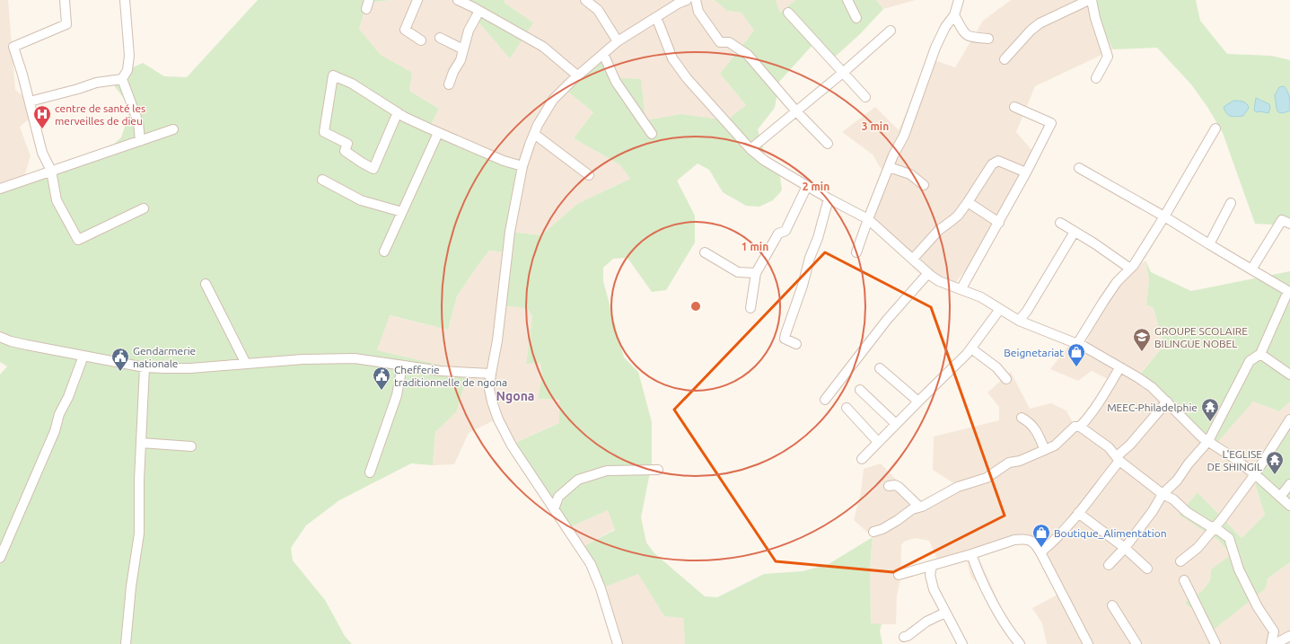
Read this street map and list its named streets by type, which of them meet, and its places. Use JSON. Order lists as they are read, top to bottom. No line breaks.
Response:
{"districts":["Ngona"],"places":{"hospital":["centre de santé les merveilles de dieu"],"school or university":["GROUPE SCOLAIRE BILINGUE NOBEL"],"shop":["Beignetariat","Boutique_Alimentation"],"public building":["Gendarmerie nationale","Chefferie traditionnelle de ngona"],"temple":["MEEC-Philadelphie","L'EGLISE DE SHINGIL"]},"rings":["3 min","2 min","1 min"]}
